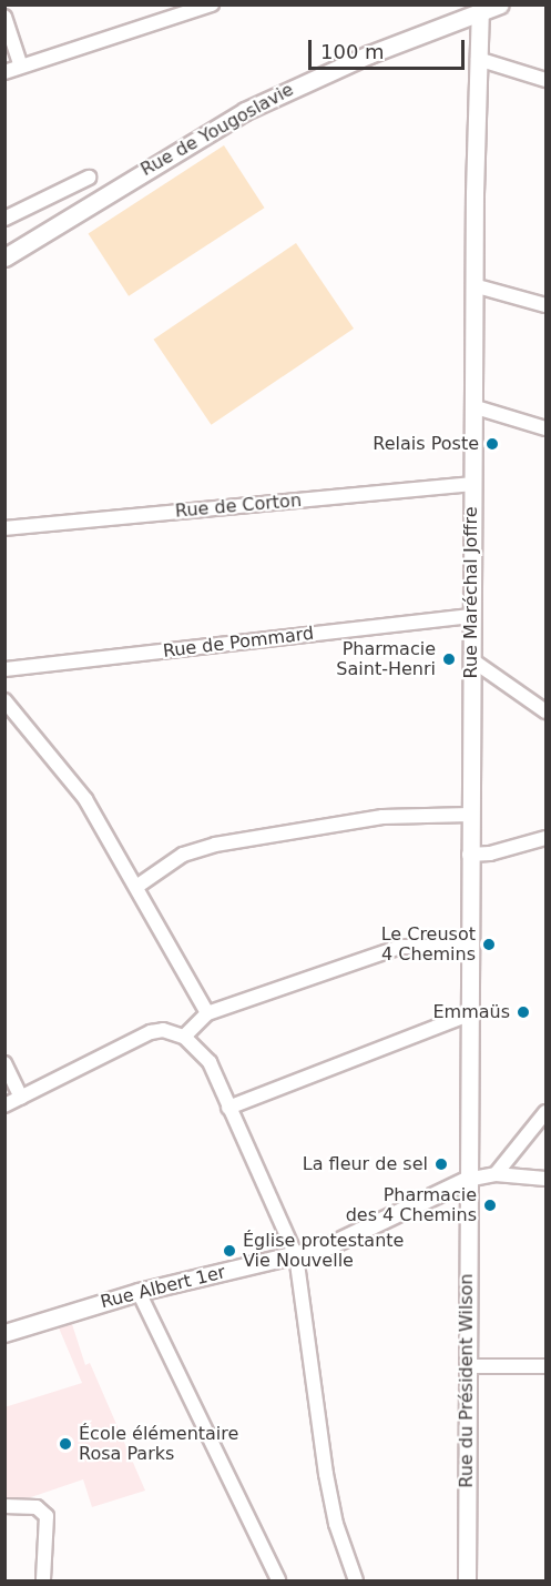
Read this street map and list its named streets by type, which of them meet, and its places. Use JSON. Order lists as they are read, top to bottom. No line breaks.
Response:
{"streets":{"main road":["Rue de Yougoslavie","Rue Maréchal Joffre","Rue Albert 1er","Rue du Président Wilson"],"street":["Rue de Corton","Rue de Pommard"]},"crossings":[["Rue de Yougoslavie","Rue Maréchal Joffre"],["Rue de Corton","Rue Maréchal Joffre"],["Rue Maréchal Joffre","Rue de Pommard"],["Rue Maréchal Joffre","Rue Albert 1er"],["Rue Maréchal Joffre","Rue du Président Wilson"],["Rue Albert 1er","Rue du Président Wilson"]],"places":["Relais Poste","Pharmacie Saint-Henri","Le Creusot 4 Chemins","Emmaüs","La fleur de sel","Pharmacie des 4 Chemins","Église protestante Vie Nouvelle","École élémentaire Rosa Parks"],"scale_bar":"100 m"}
